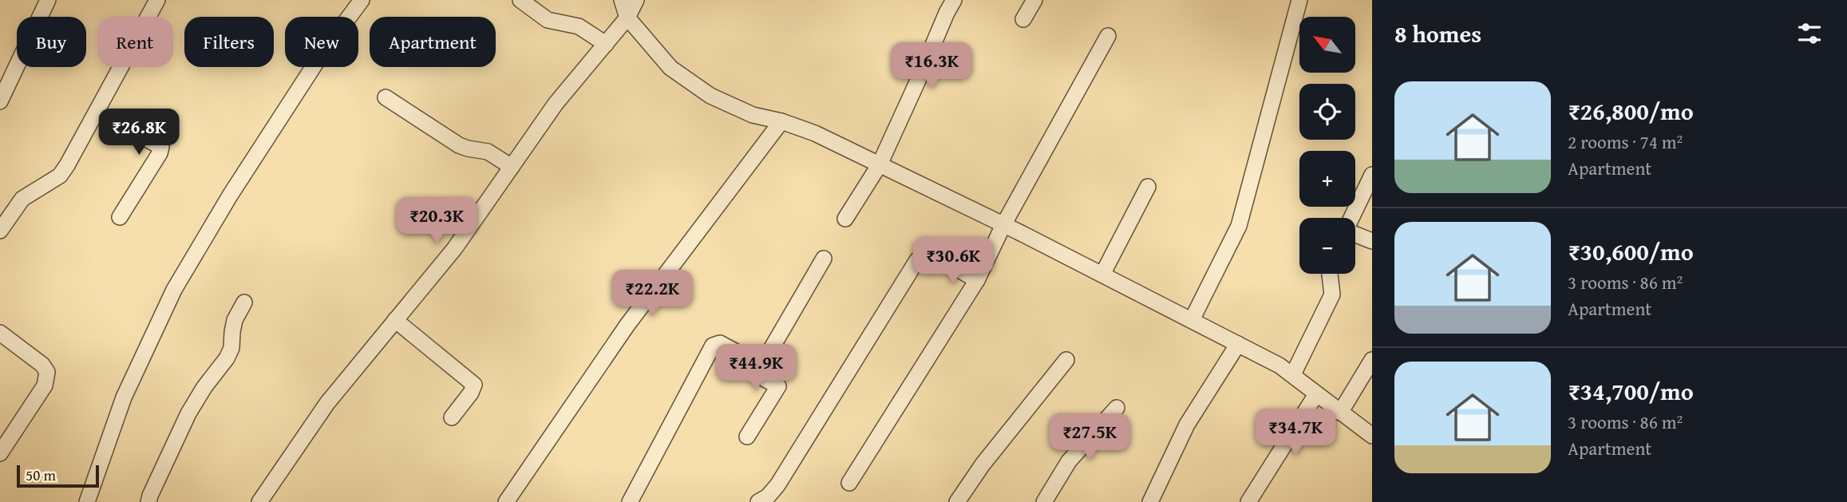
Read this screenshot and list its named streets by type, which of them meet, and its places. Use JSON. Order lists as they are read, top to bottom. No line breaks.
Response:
{"scale_bar":"50 m","north":"top left","page":{"heading":"8 homes","map_buttons":["+","−"],"chip":["Buy","Rent","Filters","New","Apartment"],"price":["₹16.3K","₹26.8K","₹20.3K","₹30.6K","₹22.2K","₹44.9K","₹34.7K","₹27.5K"],"list":[{"name":"₹26,800/mo","note":"2 rooms · 74 m² · Apartment"},{"name":"₹30,600/mo","note":"3 rooms · 86 m² · Apartment"},{"name":"₹34,700/mo","note":"3 rooms · 86 m² · Apartment"}],"scale":"50 m"}}
